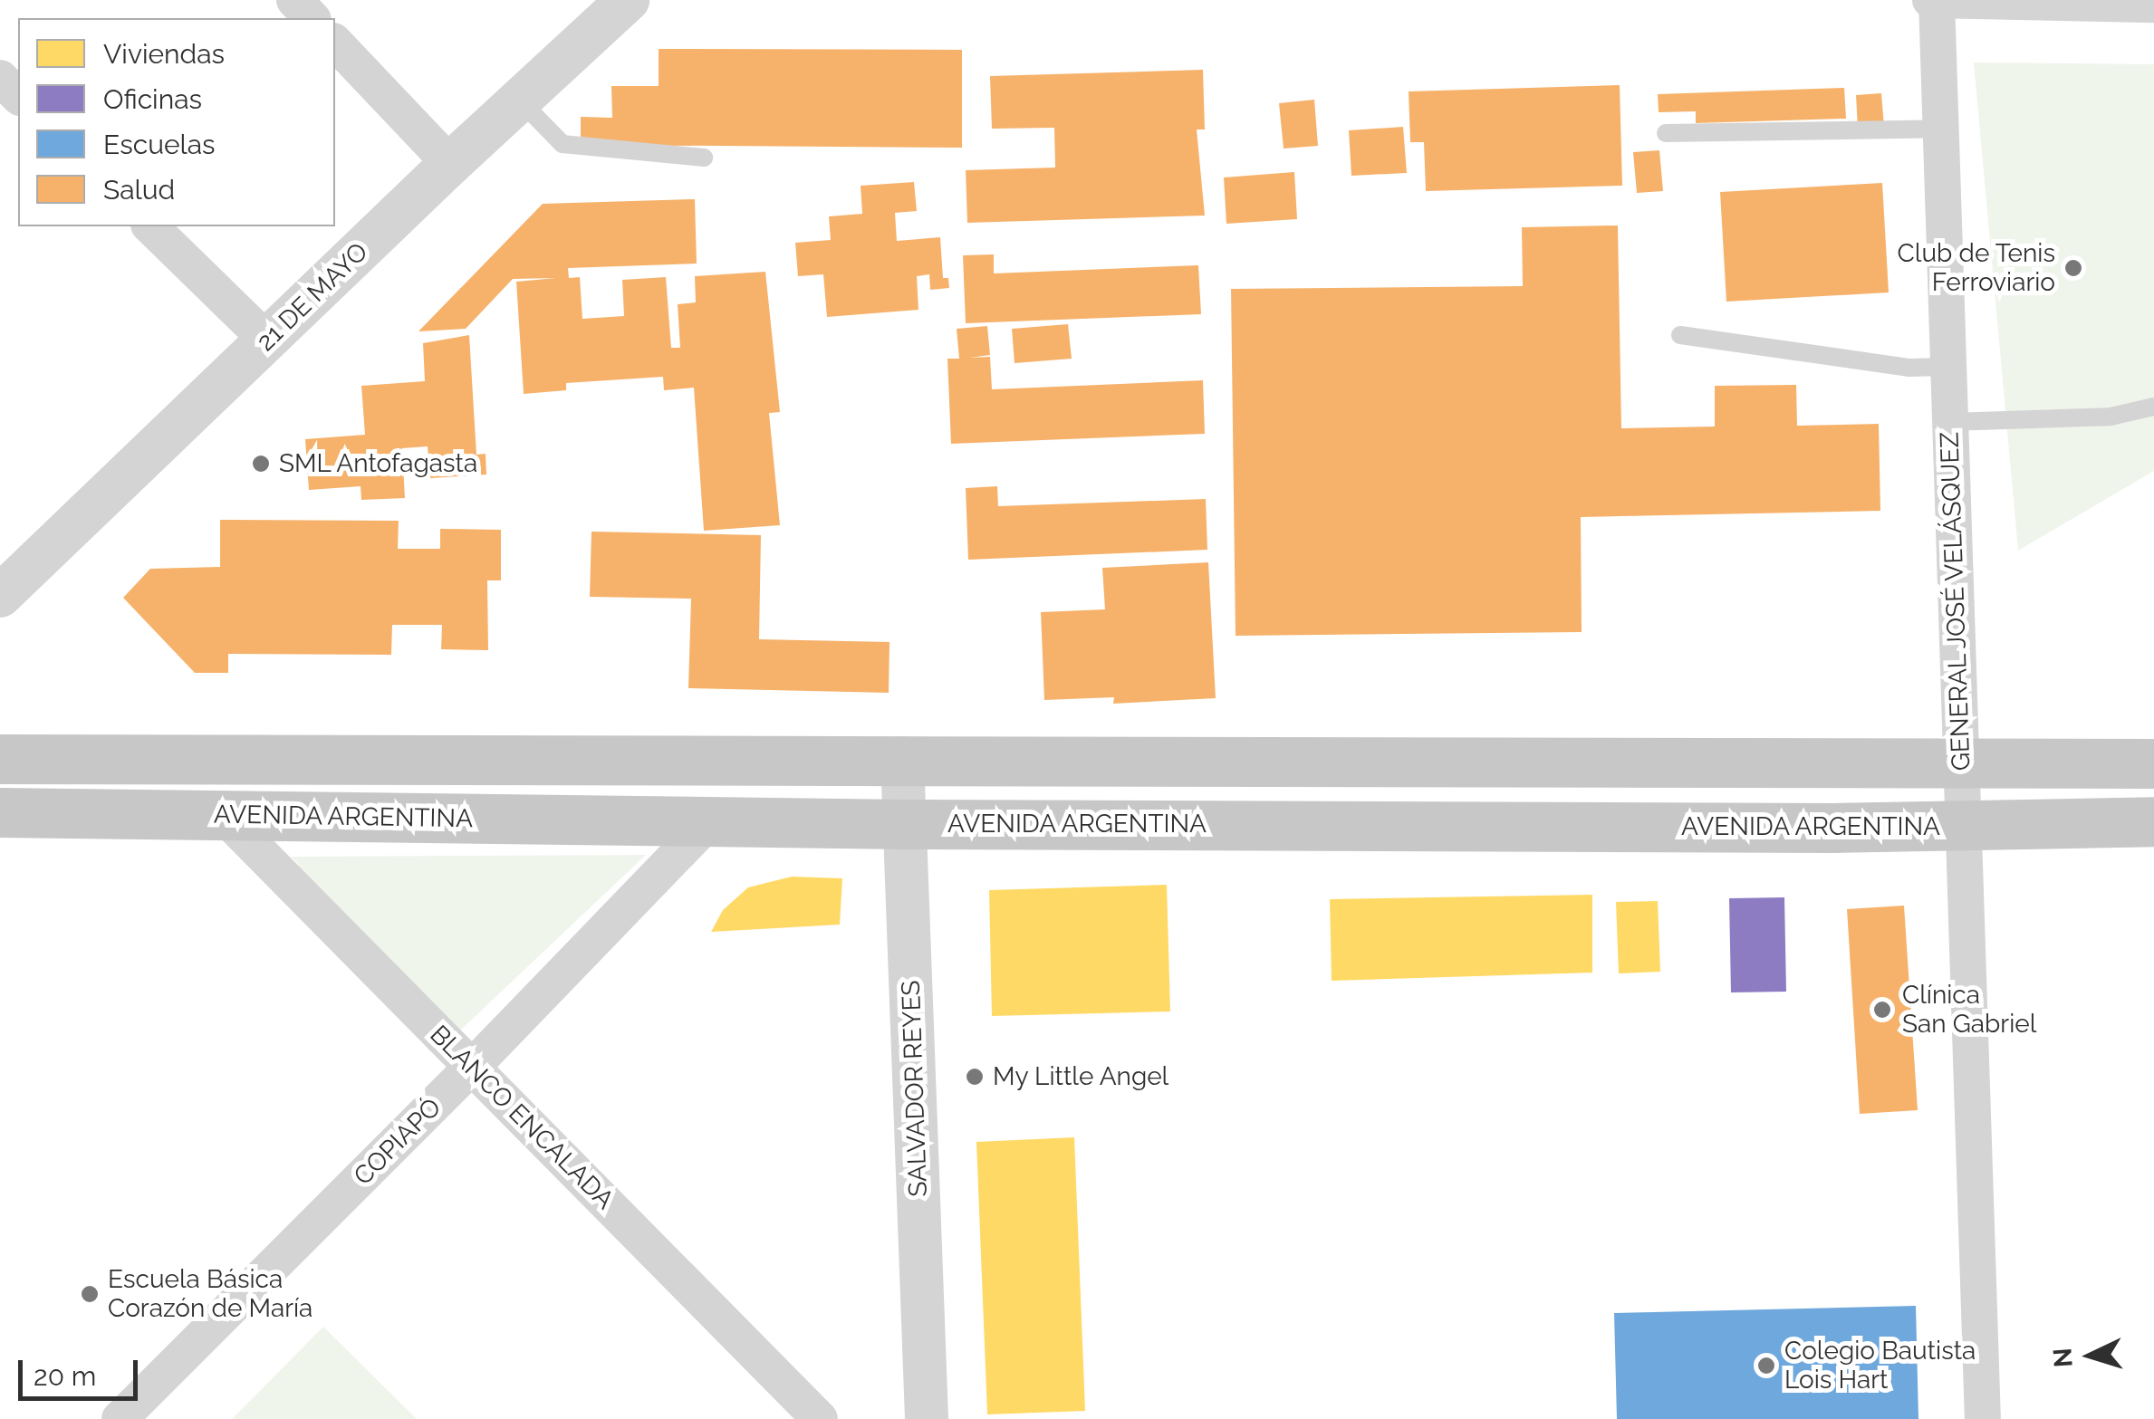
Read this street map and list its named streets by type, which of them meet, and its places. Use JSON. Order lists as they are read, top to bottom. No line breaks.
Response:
{"streets":{"main road":["AVENIDA ARGENTINA"],"street":["21 DE MAYO","GENERAL JOSÉ VELÁSQUEZ","SALVADOR REYES","BLANCO ENCALADA","COPIAPÓ"]},"crossings":[["GENERAL JOSÉ VELÁSQUEZ","AVENIDA ARGENTINA"],["AVENIDA ARGENTINA","SALVADOR REYES"],["AVENIDA ARGENTINA","BLANCO ENCALADA"],["AVENIDA ARGENTINA","COPIAPÓ"],["BLANCO ENCALADA","COPIAPÓ"]],"places":["Club de Tenis Ferroviario","SML Antofagasta","Clínica San Gabriel","My Little Angel","Escuela Básica Corazón de María","Colegio Bautista Lois Hart"],"legend":["Viviendas","Oficinas","Escuelas","Salud"],"scale_bar":"20 m","north":"left"}
